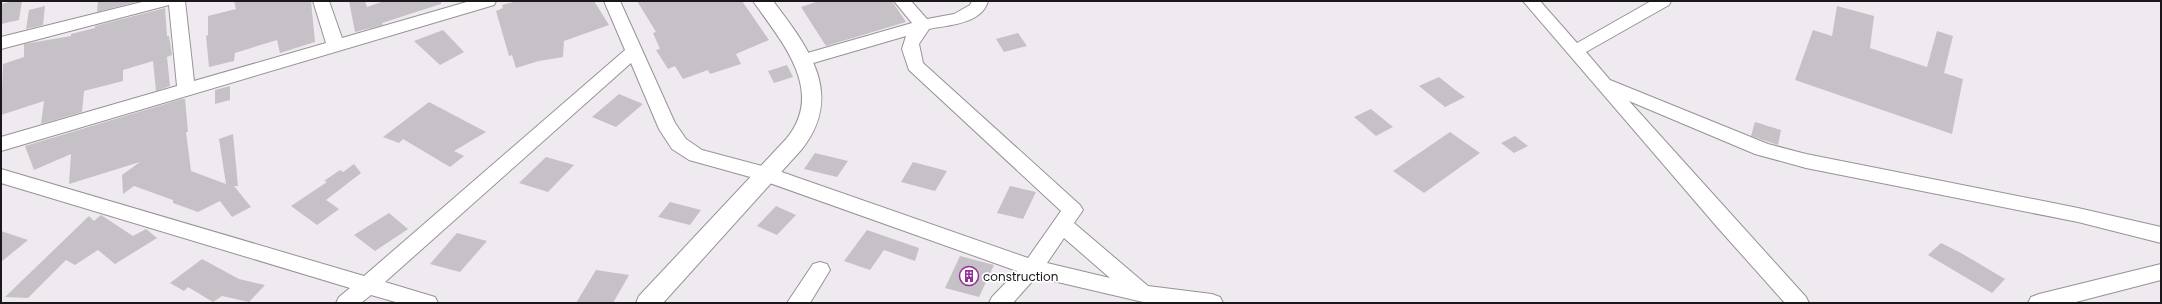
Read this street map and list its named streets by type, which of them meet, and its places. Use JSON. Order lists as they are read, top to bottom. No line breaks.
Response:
{"places":{"building":["construction"]}}
